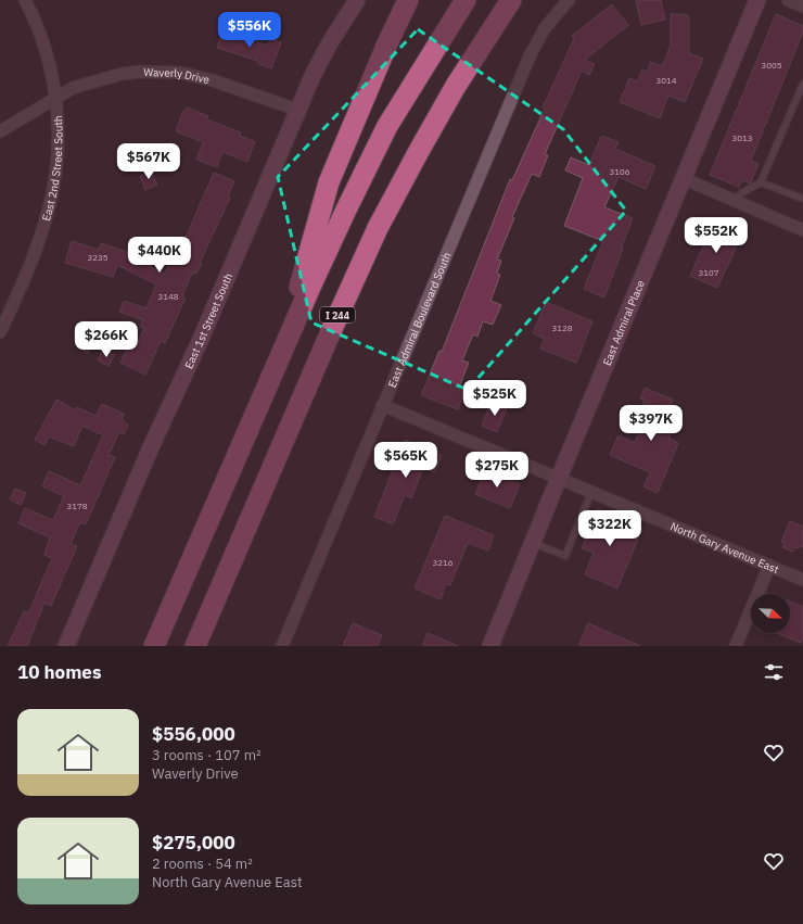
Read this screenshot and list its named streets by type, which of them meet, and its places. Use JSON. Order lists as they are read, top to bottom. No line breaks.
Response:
{"streets":{"highway":["I 244"],"main road":["East 1st Street South","East Admiral Place"],"street":["Waverly Drive","East 2nd Street South","East Admiral Boulevard South","North Gary Avenue East"]},"crossings":[["Waverly Drive","East 2nd Street South"],["Waverly Drive","East 1st Street South"],["East Admiral Boulevard South","North Gary Avenue East"],["East Admiral Place","North Gary Avenue East"]],"house_numbers":["3005","3014","3013","3106","3235","3107","3148","3128","3178","3216"],"north":"bottom right","page":{"price":["$556K","$567K","$552K","$440K","$266K","$525K","$397K","$565K","$275K","$322K"],"heading":"10 homes","list":[{"name":"$556,000","note":"3 rooms · 107 m² · Waverly Drive"},{"name":"$275,000","note":"2 rooms · 54 m² · North Gary Avenue East"}]}}
